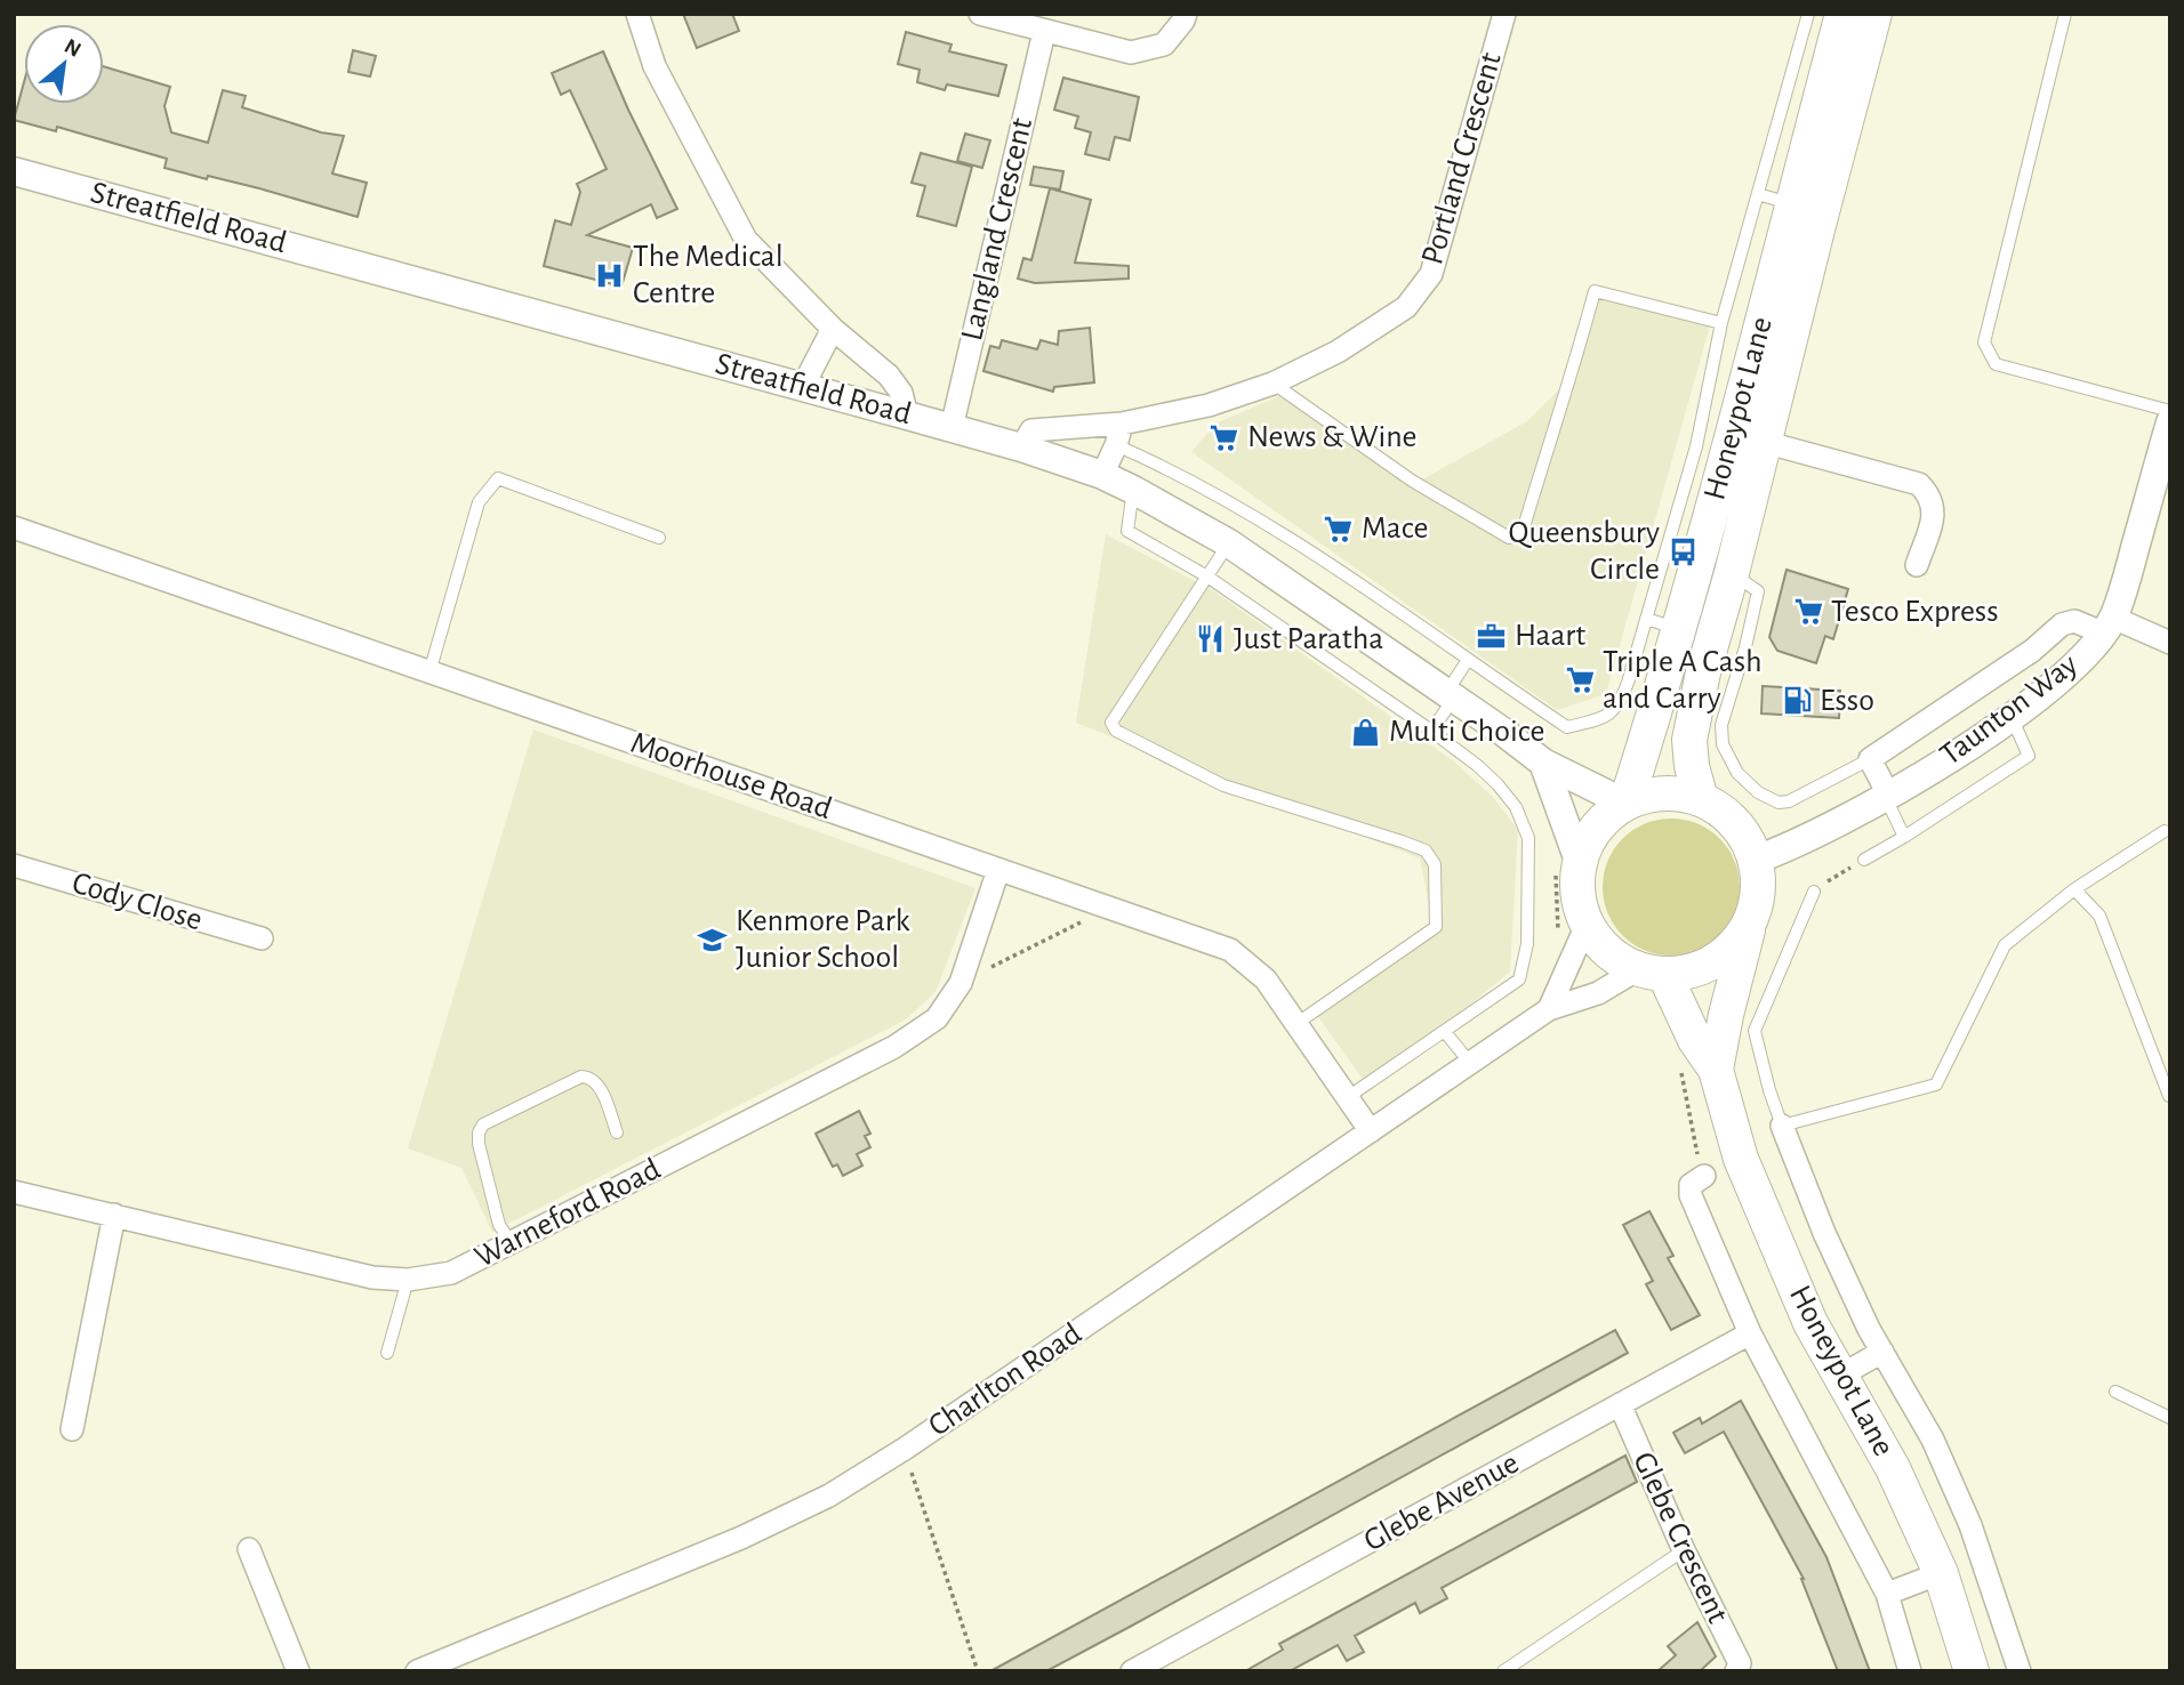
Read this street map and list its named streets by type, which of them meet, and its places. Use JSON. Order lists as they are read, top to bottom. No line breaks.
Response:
{"streets":{"main road":["Honeypot Lane"],"street":["Portland Crescent","Streatfield Road","Langland Crescent","Taunton Way","Moorhouse Road","Cody Close","Warneford Road","Charlton Road","Glebe Avenue","Glebe Crescent"]},"crossings":[["Portland Crescent","Streatfield Road"],["Streatfield Road","Langland Crescent"],["Streatfield Road","Honeypot Lane"],["Streatfield Road","Taunton Way"],["Streatfield Road","Charlton Road"],["Honeypot Lane","Taunton Way"],["Honeypot Lane","Charlton Road"],["Honeypot Lane","Glebe Avenue"],["Taunton Way","Charlton Road"],["Moorhouse Road","Warneford Road"],["Moorhouse Road","Charlton Road"],["Glebe Avenue","Glebe Crescent"]],"places":{"hospital":["The Medical Centre"],"supermarket":["News & Wine","Mace","Tesco Express","Triple A Cash and Carry"],"bus stop":["Queensbury Circle"],"office":["Haart"],"restaurant":["Just Paratha"],"fuel station":["Esso"],"shop":["Multi Choice"],"school or university":["Kenmore Park Junior School"]},"north":"top right"}
